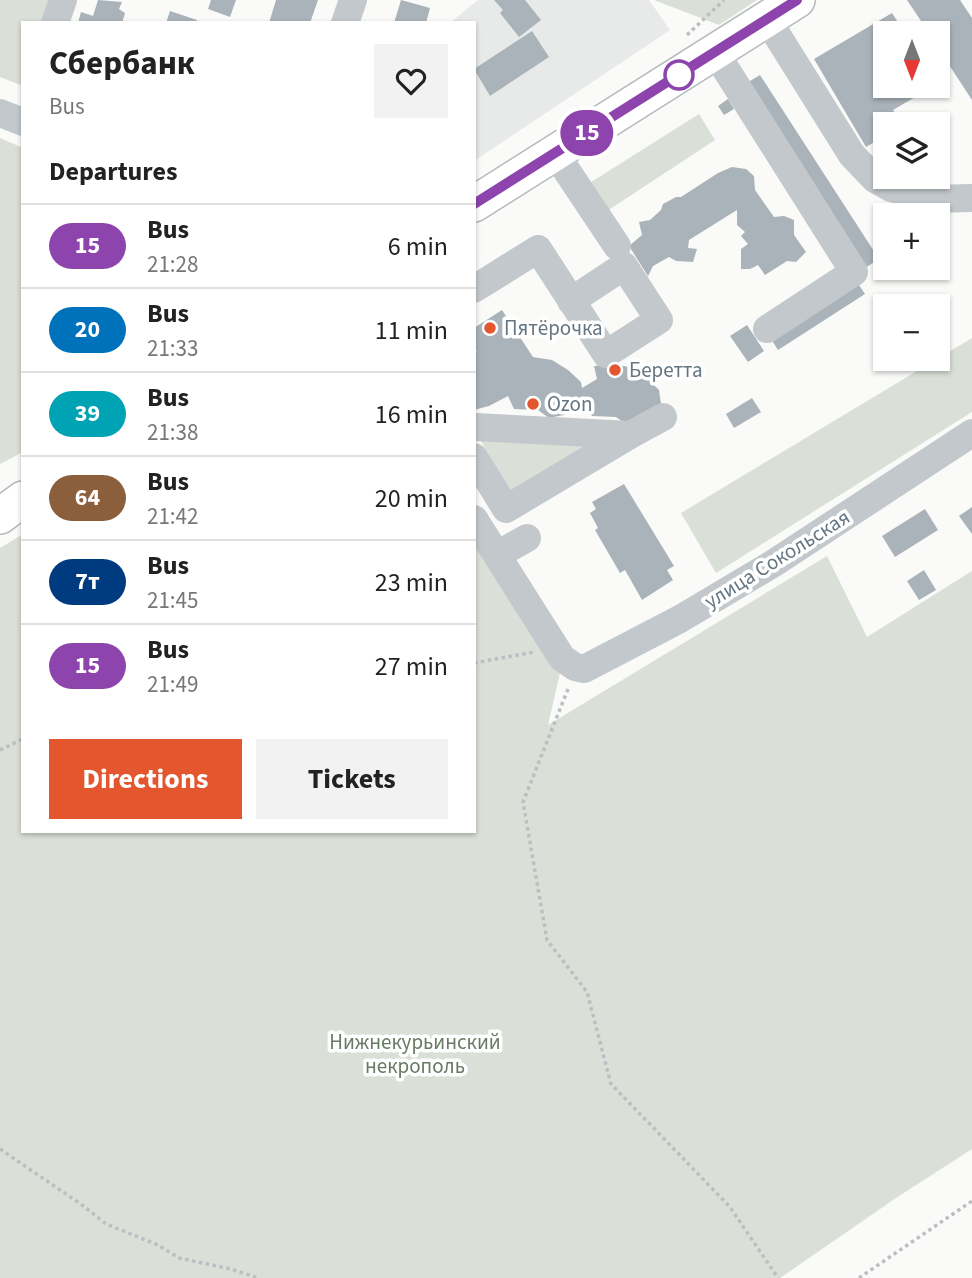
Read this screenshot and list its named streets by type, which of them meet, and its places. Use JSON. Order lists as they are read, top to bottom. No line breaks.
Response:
{"streets":{"street":["улица Сокольская"]},"parks":["Нижнекурьинский некрополь"],"places":["Пятёрочка","Беретта","Ozon"],"lines":["bus line 15"],"north":"bottom","page":{"on_map":"15","map_buttons":["+","−"],"heading":[["Сбербанк","Bus"],"Departures"],"list":[{"mark":"15","name":"Bus","note":"21:28","value":"6 min"},{"mark":"20","name":"Bus","note":"21:33","value":"11 min"},{"mark":"39","name":"Bus","note":"21:38","value":"16 min"},{"mark":"64","name":"Bus","note":"21:42","value":"20 min"},{"mark":"7т","name":"Bus","note":"21:45","value":"23 min"},{"mark":"15","name":"Bus","note":"21:49","value":"27 min"}],"buttons":["Directions","Tickets"]}}
